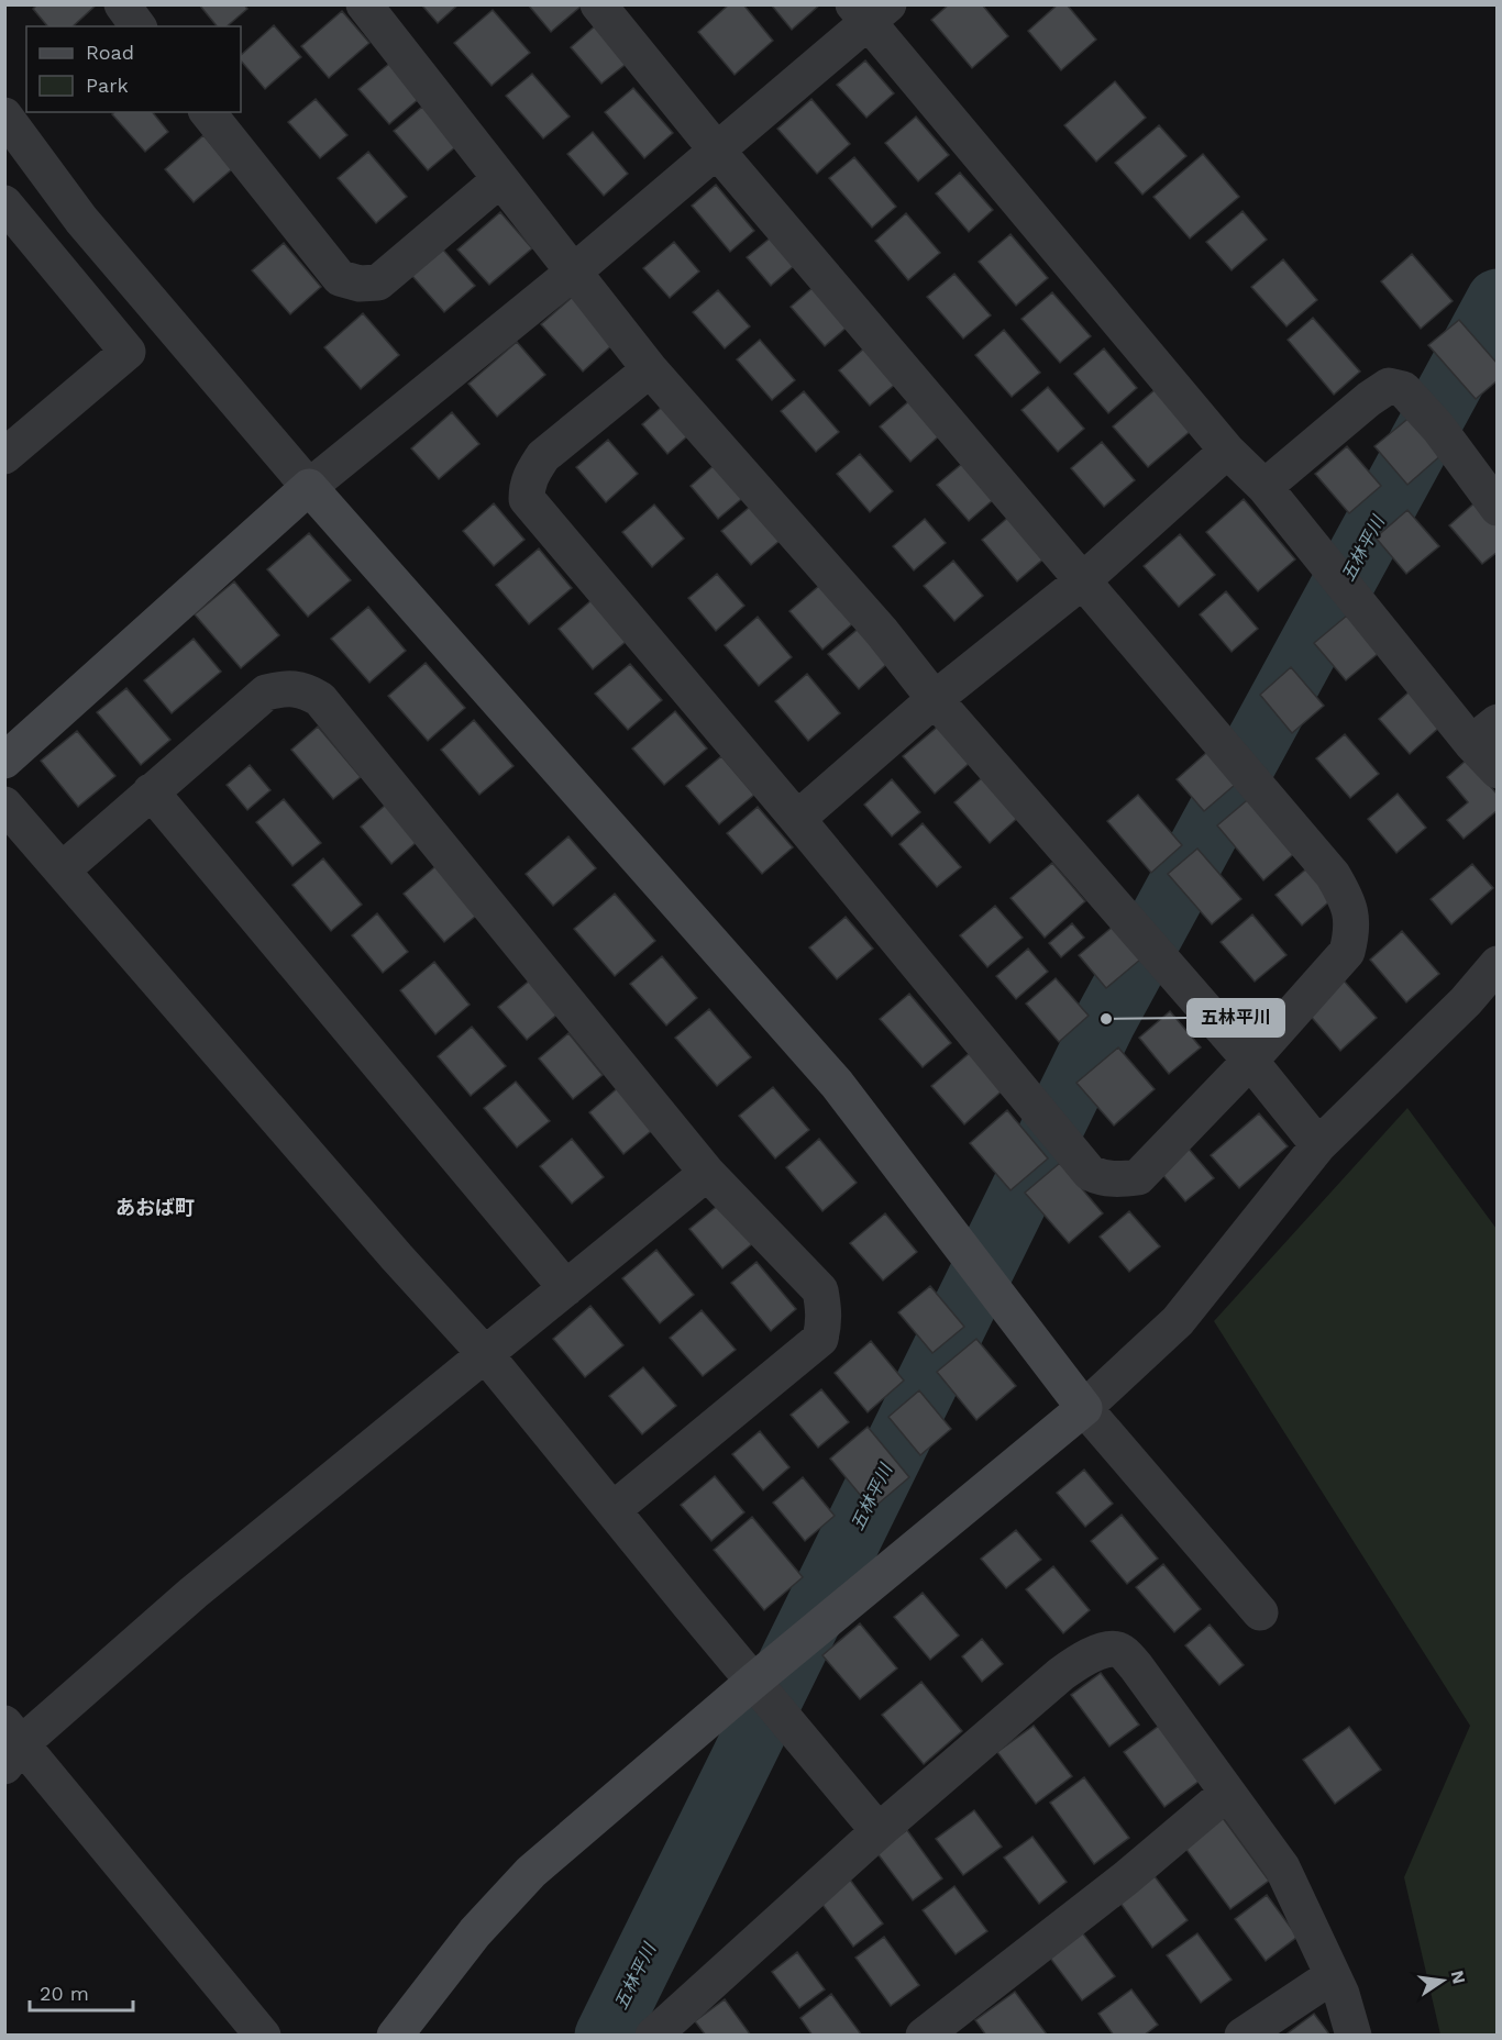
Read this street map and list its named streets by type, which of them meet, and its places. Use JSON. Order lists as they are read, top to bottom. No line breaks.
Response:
{"districts":["あおば町"],"water":["五林平川"],"places":["五林平川"],"legend":["Road","Park"],"scale_bar":"20 m","north":"right"}
